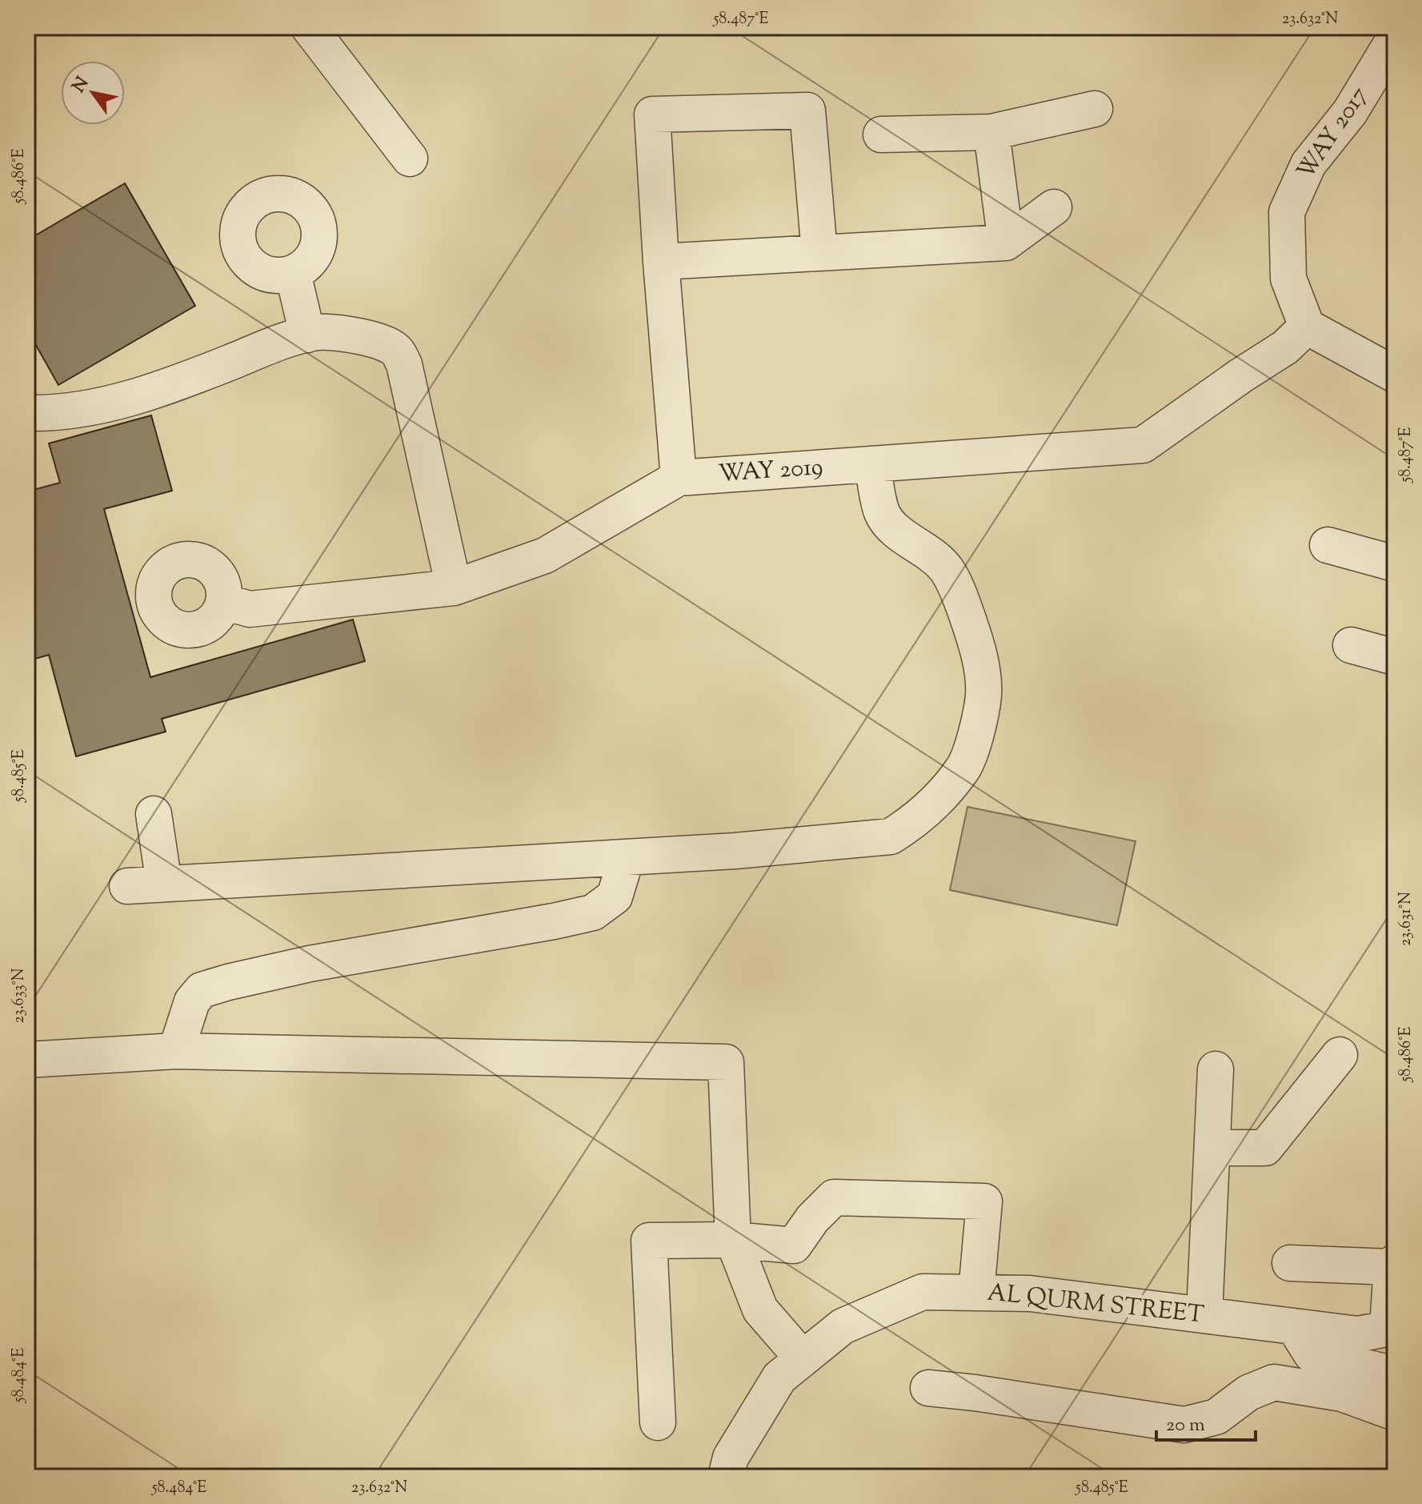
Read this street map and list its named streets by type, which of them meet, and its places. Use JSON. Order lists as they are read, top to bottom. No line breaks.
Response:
{"streets":{"street":["WAY 2017","WAY 2019","AL QURM STREET"]},"crossings":[["WAY 2017","WAY 2019"]],"scale_bar":"20 m","north":"top left","coordinates":["58.487°E","23.632°N","58.486°E","58.485°E","23.631°N","23.633°N","58.484°E"]}
